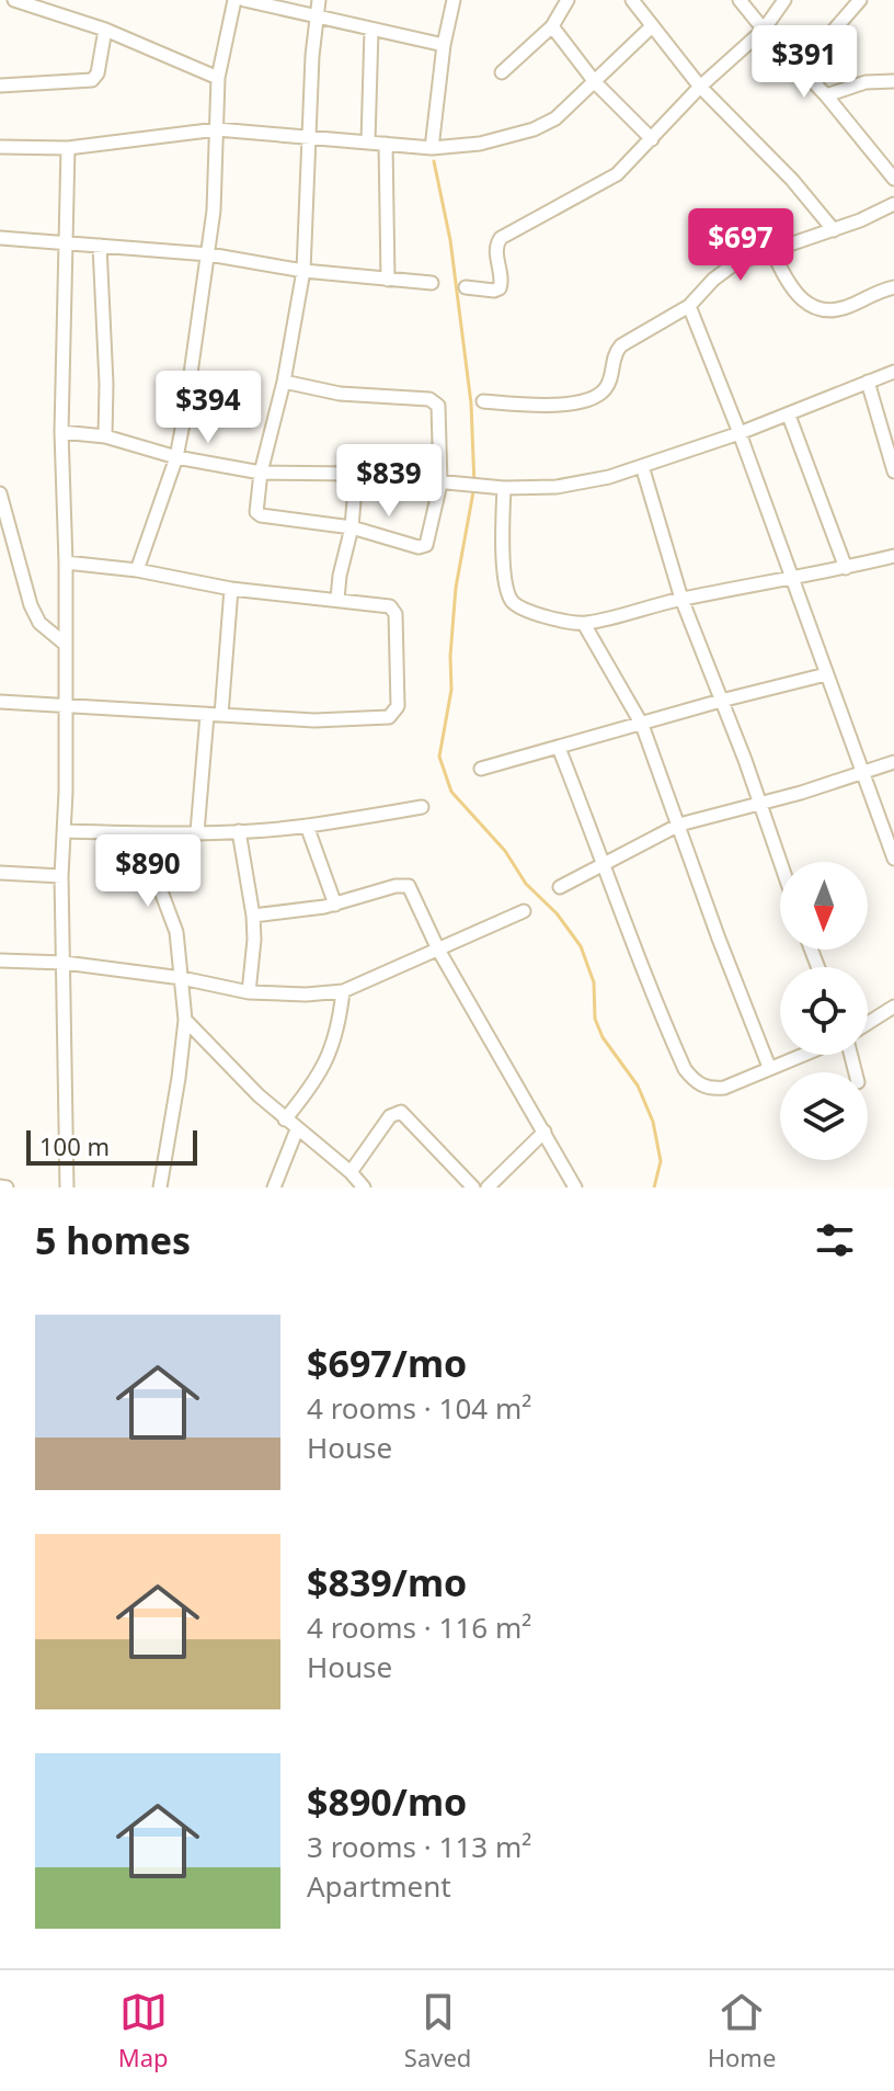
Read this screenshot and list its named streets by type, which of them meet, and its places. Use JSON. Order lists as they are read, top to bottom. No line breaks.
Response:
{"scale_bar":"100 m","north":"bottom","page":{"price":["$391","$697","$394","$839","$890"],"scale":"100 m","heading":"5 homes","list":[{"name":"$697/mo","note":"4 rooms · 104 m² · House"},{"name":"$839/mo","note":"4 rooms · 116 m² · House"},{"name":"$890/mo","note":"3 rooms · 113 m² · Apartment"}],"tabs":["Map","Saved","Home"]}}
